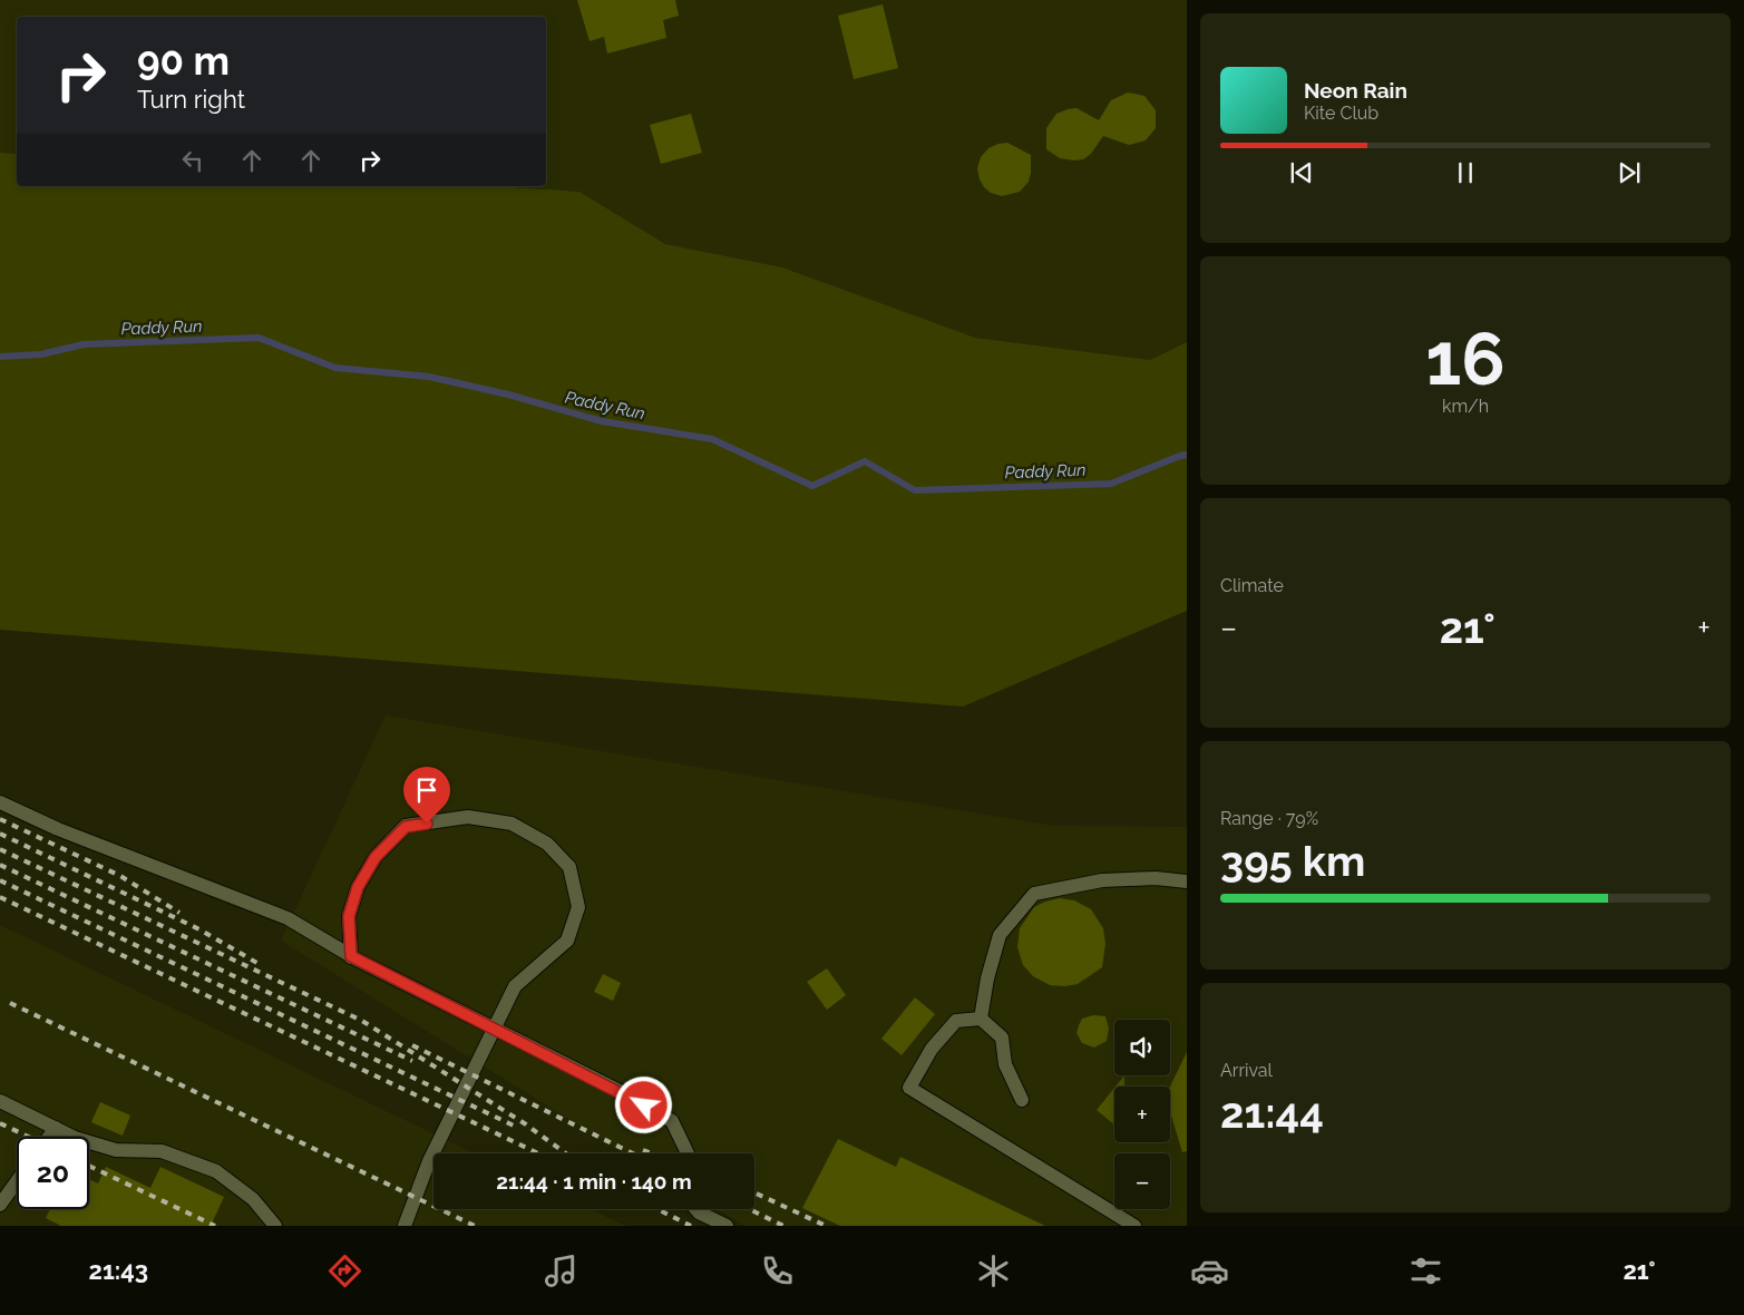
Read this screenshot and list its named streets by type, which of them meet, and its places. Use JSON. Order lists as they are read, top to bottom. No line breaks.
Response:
{"water":["Paddy Run"],"page":{"turn":["90 m","Turn right"],"song":["Neon Rain","Kite Club"],"tile":[["16","km/h"],"Climate",["Range · 79%","395 km"],["Arrival","21:44"]],"heat":["−","21°","+"],"map_buttons":["+","−"],"limit":"20","trip":"21:44 · 1 min · 140 m","tabs":["21:43","21°"]}}
